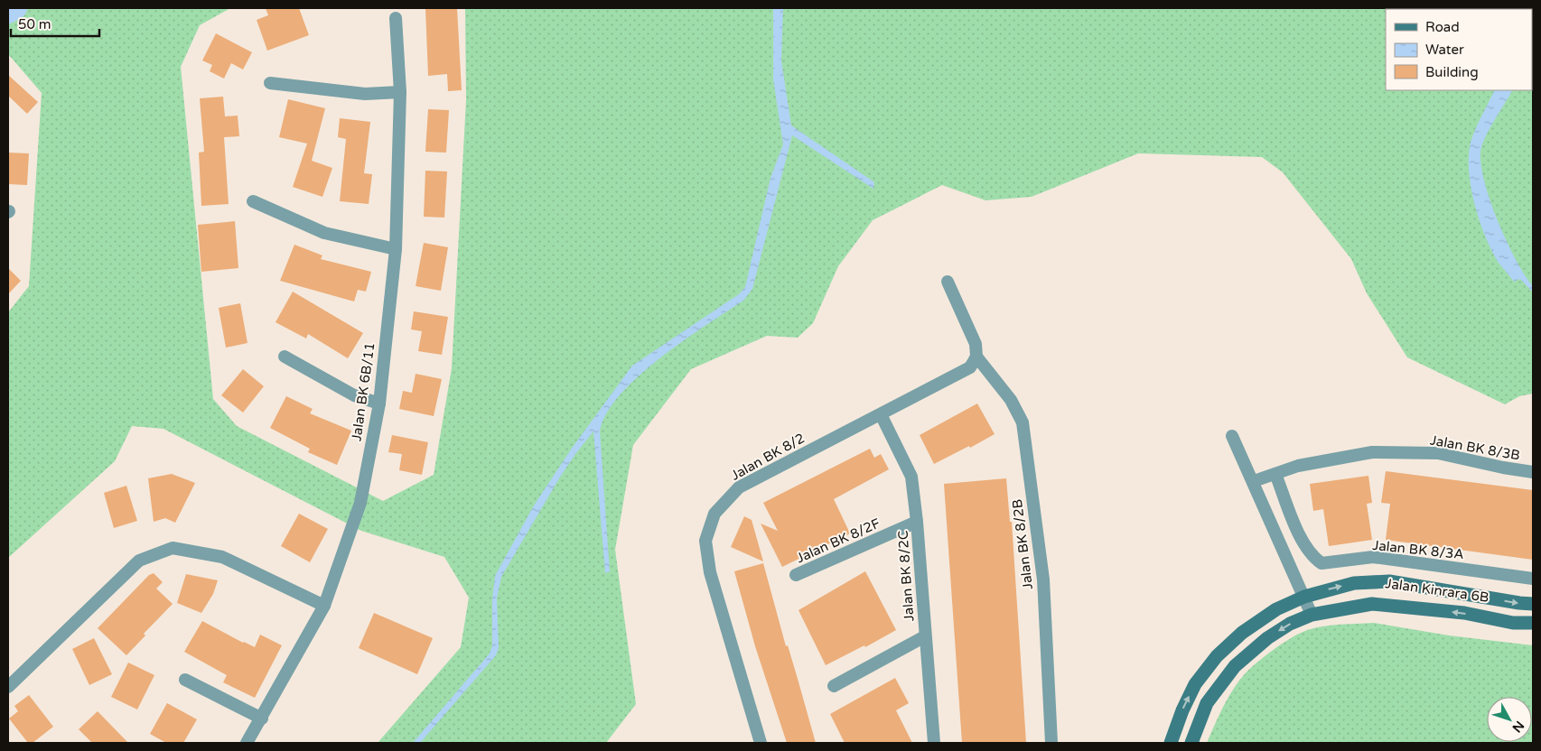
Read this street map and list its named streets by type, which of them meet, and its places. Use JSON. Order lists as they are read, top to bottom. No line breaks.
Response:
{"streets":{"street":["Jalan BK 6B/11","Jalan BK 8/3B","Jalan BK 8/2","Jalan BK 8/2F","Jalan BK 8/2B","Jalan BK 8/3A","Jalan BK 8/2C","Jalan Kinrara 6B"]},"crossings":[["Jalan BK 8/3B","Jalan BK 8/3A"],["Jalan BK 8/2","Jalan BK 8/2B"],["Jalan BK 8/2","Jalan BK 8/2C"],["Jalan BK 8/2F","Jalan BK 8/2C"]],"legend":["Road","Water","Building"],"scale_bar":"50 m","north":"bottom right"}
